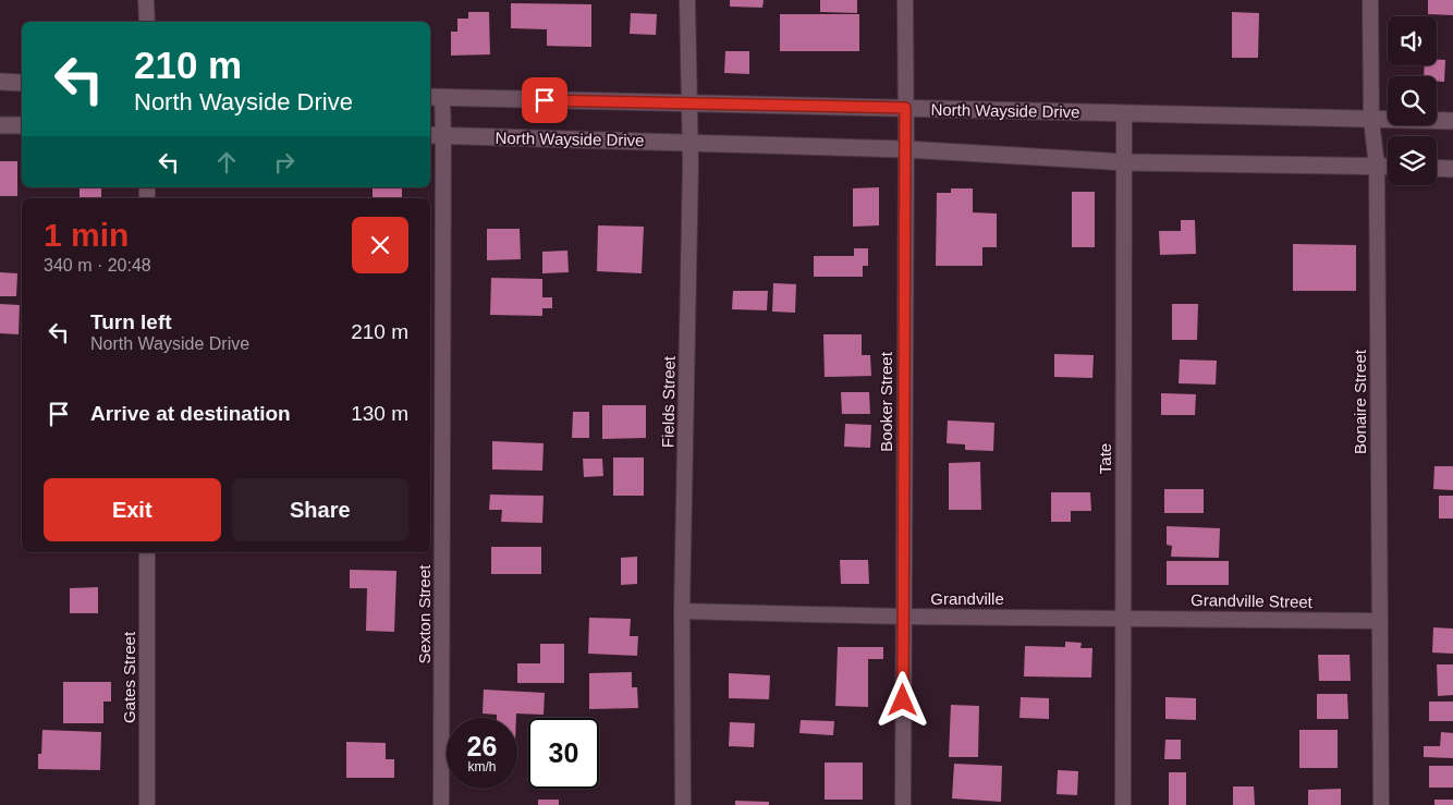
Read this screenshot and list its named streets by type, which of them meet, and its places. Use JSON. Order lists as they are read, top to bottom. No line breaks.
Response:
{"streets":{"main road":["North Wayside Drive"],"street":["Fields Street","Booker Street","Bonaire Street","Tate","Grandville","Grandville Street","Sexton Street","Gates Street"]},"crossings":[["North Wayside Drive","Fields Street"],["North Wayside Drive","Booker Street"],["North Wayside Drive","Bonaire Street"],["North Wayside Drive","Tate"],["North Wayside Drive","Sexton Street"],["Fields Street","Grandville"],["Booker Street","Grandville"],["Bonaire Street","Grandville Street"],["Tate","Grandville"],["Tate","Grandville Street"],["Grandville","Grandville Street"]],"page":{"turn":["210 m","North Wayside Drive"],"heading":["1 min","340 m · 20:48"],"list":[{"name":"Turn left","note":"North Wayside Drive","value":"210 m"},{"name":"Arrive at destination","value":"130 m"}],"buttons":["Exit","Share"],"speed":"26 km/h","limit":"30"}}
